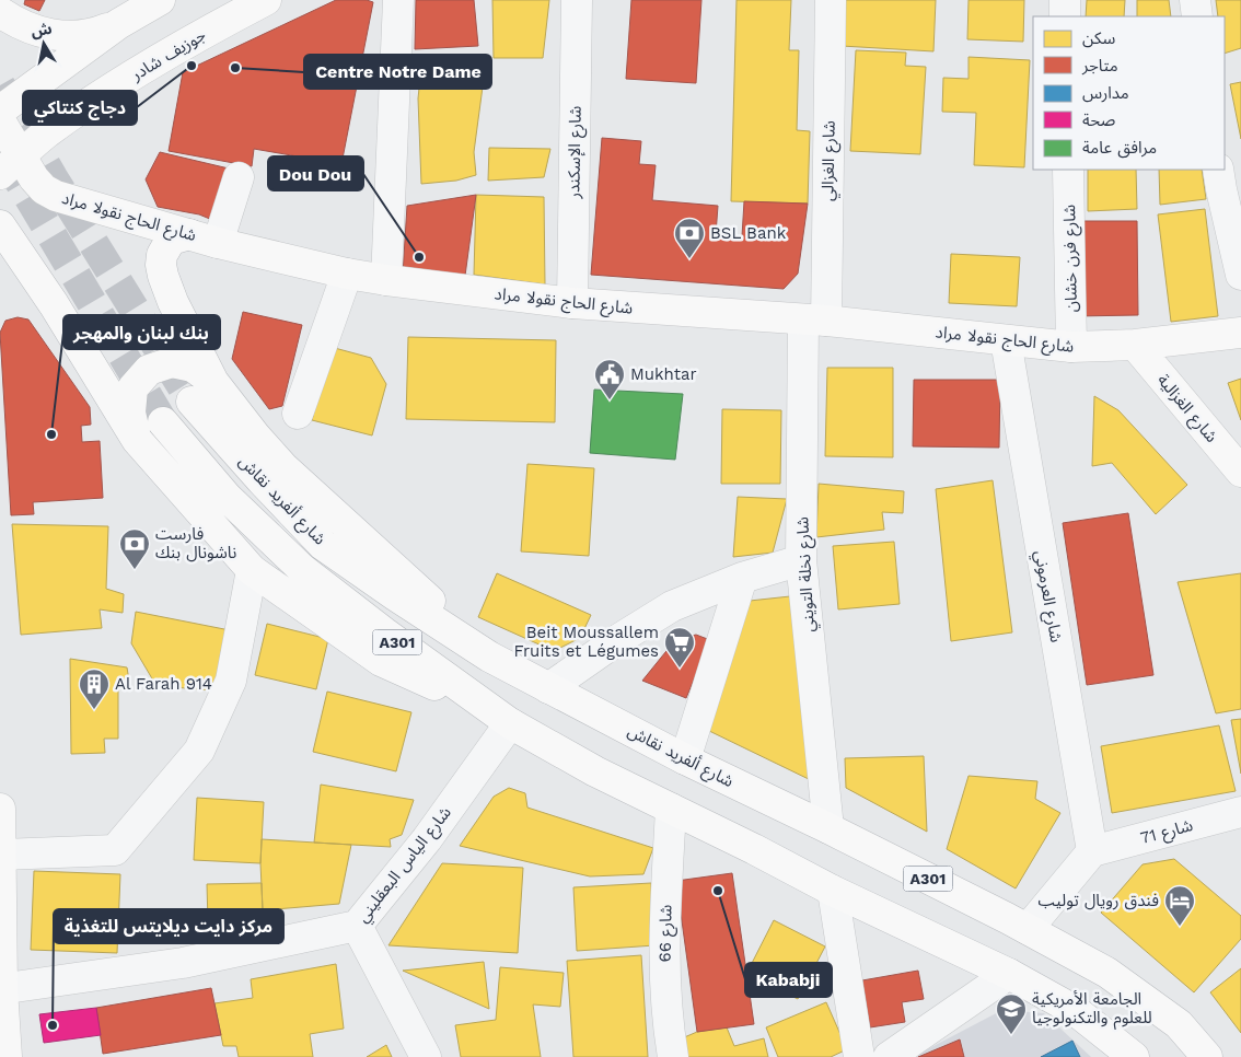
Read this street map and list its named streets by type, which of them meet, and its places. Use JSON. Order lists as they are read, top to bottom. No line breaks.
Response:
{"streets":{"main road":["جوزيف شادر","شارع الحاج نقولا مراد","شارع الغزالية","شارع ألفريد نقاش","A301"],"street":["شارع الإسكندر","شارع الغزالي","شارع فرن خشان","شارع نخلة التويني","شارع العرموني","شارع 71","شارع الياس البعقليني","شارع 66"]},"crossings":[["جوزيف شادر","شارع الحاج نقولا مراد"],["شارع الإسكندر","شارع الحاج نقولا مراد"],["شارع الغزالي","شارع الحاج نقولا مراد"],["شارع الغزالي","شارع نخلة التويني"],["شارع الحاج نقولا مراد","شارع فرن خشان"],["شارع الحاج نقولا مراد","شارع الغزالية"],["شارع الحاج نقولا مراد","شارع نخلة التويني"],["شارع الحاج نقولا مراد","شارع العرموني"],["شارع ألفريد نقاش","شارع نخلة التويني"],["شارع ألفريد نقاش","شارع الياس البعقليني"],["شارع ألفريد نقاش","شارع 66"],["شارع العرموني","شارع 71"]],"places":{"other":["دجاج كنتاكي","Centre Notre Dame","Dou Dou","بنك لبنان والمهجر","Kababji","مركز دايت ديلايتس للتغذية"],"bank":["BSL Bank","فارست ناشونال بنك"],"public building":["Mukhtar"],"supermarket":["Beit Moussallem Fruits et Légumes"],"building":["Al Farah 914"],"hotel":["فندق رويال توليب"],"school or university":["الجامعة الأمريكية للعلوم والتكنولوجيا"]},"legend":["سكن","متاجر","مدارس","صحة","مرافق عامة"],"north":"top"}
